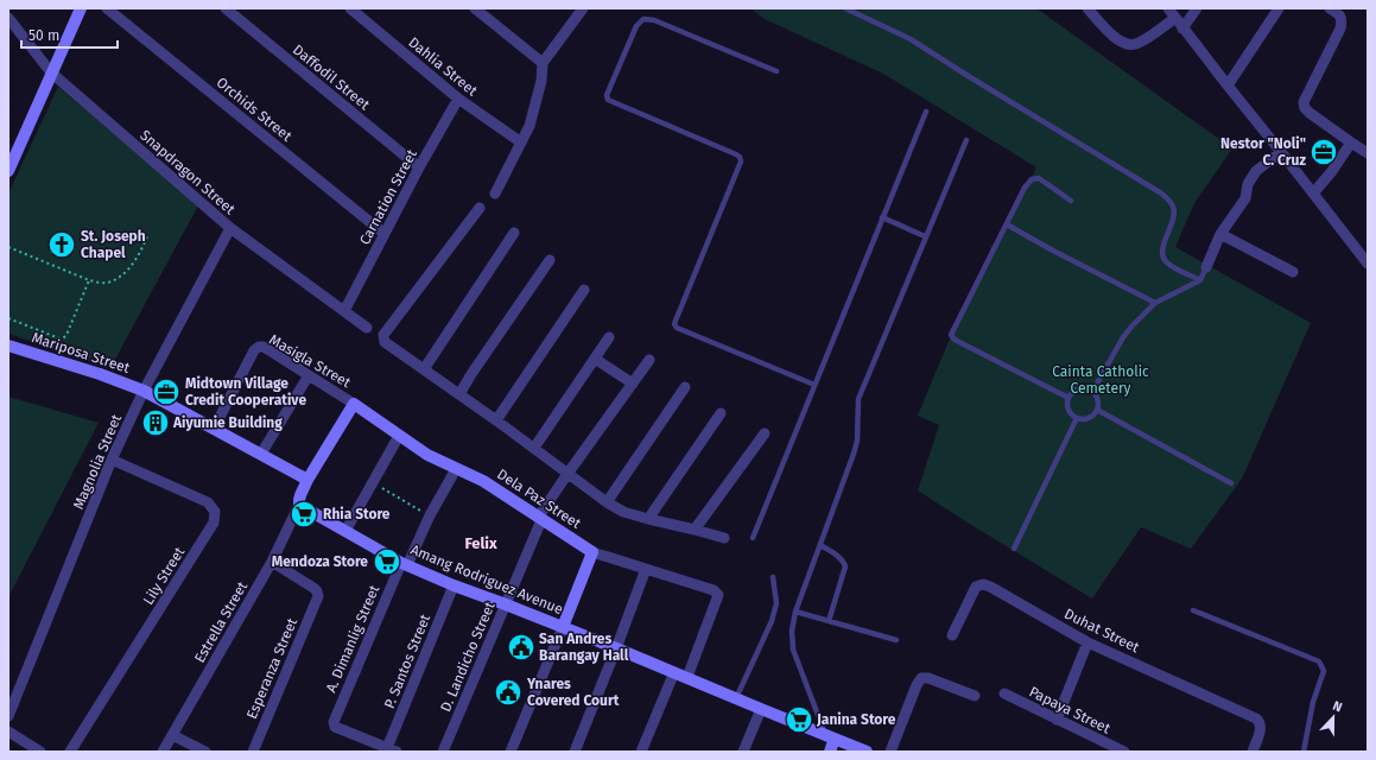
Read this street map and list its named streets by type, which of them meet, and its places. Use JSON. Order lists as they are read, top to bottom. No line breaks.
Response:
{"streets":{"street":["Dahlia Street","Daffodil Street","Orchids Street","Snapdragon Street","Carnation Street","Mariposa Street","Masigla Street","Magnolia Street","Dela Paz Street","Lily Street","Amang Rodriguez Avenue","Estrella Street","Duhat Street","A. Dimanlig Street","D. Landicho Street","P. Santos Street","Esperanza Street","Papaya Street"]},"crossings":[["Dahlia Street","Carnation Street"],["Daffodil Street","Carnation Street"],["Orchids Street","Carnation Street"],["Snapdragon Street","Carnation Street"],["Snapdragon Street","Magnolia Street"],["Mariposa Street","Magnolia Street"],["Masigla Street","Dela Paz Street"],["Magnolia Street","Lily Street"],["Dela Paz Street","Amang Rodriguez Avenue"],["Dela Paz Street","A. Dimanlig Street"],["Dela Paz Street","D. Landicho Street"],["Amang Rodriguez Avenue","Estrella Street"],["Amang Rodriguez Avenue","A. Dimanlig Street"],["Amang Rodriguez Avenue","D. Landicho Street"],["Amang Rodriguez Avenue","P. Santos Street"],["Estrella Street","Esperanza Street"],["A. Dimanlig Street","P. Santos Street"]],"districts":["Felix"],"parks":["Cainta Catholic Cemetery"],"places":{"office":["Nestor \"Noli\" C. Cruz","Midtown Village Credit Cooperative"],"church":["St. Joseph Chapel"],"building":["Aiyumie Building"],"supermarket":["Rhia Store","Mendoza Store","Janina Store"],"public building":["San Andres Barangay Hall","Ynares Covered Court"]},"scale_bar":"50 m","north":"top"}
